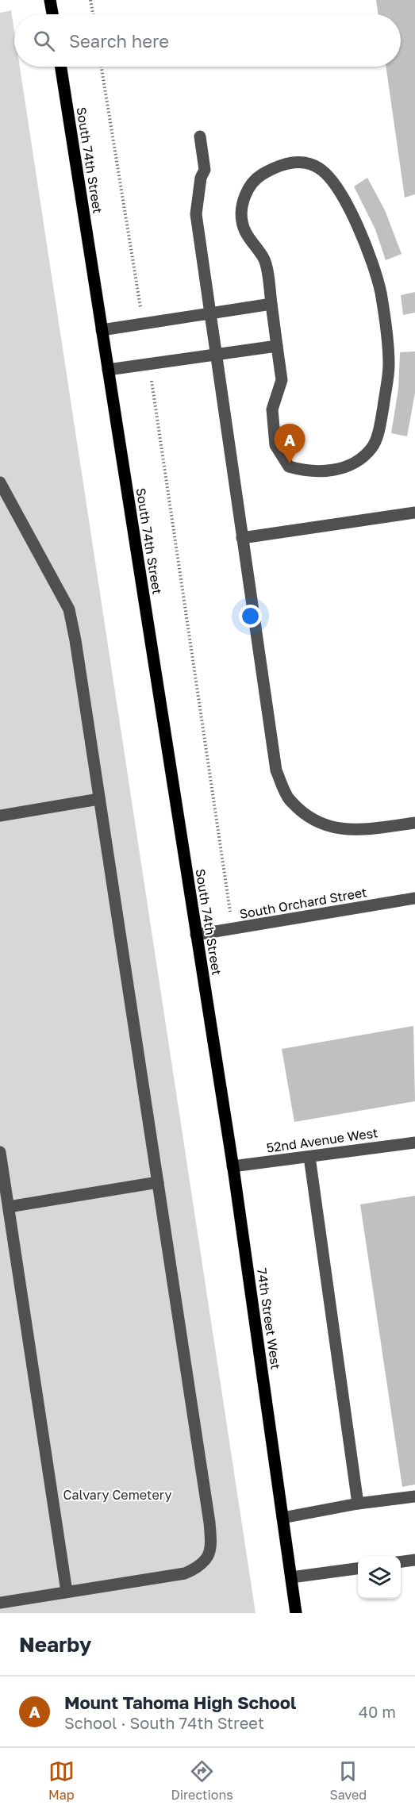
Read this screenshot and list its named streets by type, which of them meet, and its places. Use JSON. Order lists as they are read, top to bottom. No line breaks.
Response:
{"streets":{"main road":["South 74th Street","74th Street West"],"street":["South Orchard Street","52nd Avenue West"]},"crossings":[["South 74th Street","South Orchard Street"],["South 74th Street","74th Street West"],["52nd Avenue West","74th Street West"]],"parks":["Calvary Cemetery"],"page":{"search":"Search here","pins":"A","heading":"Nearby","list":[{"mark":"A","name":"Mount Tahoma High School","note":"School · South 74th Street","value":"40 m"}],"nav":["Map","Directions","Saved"]}}
